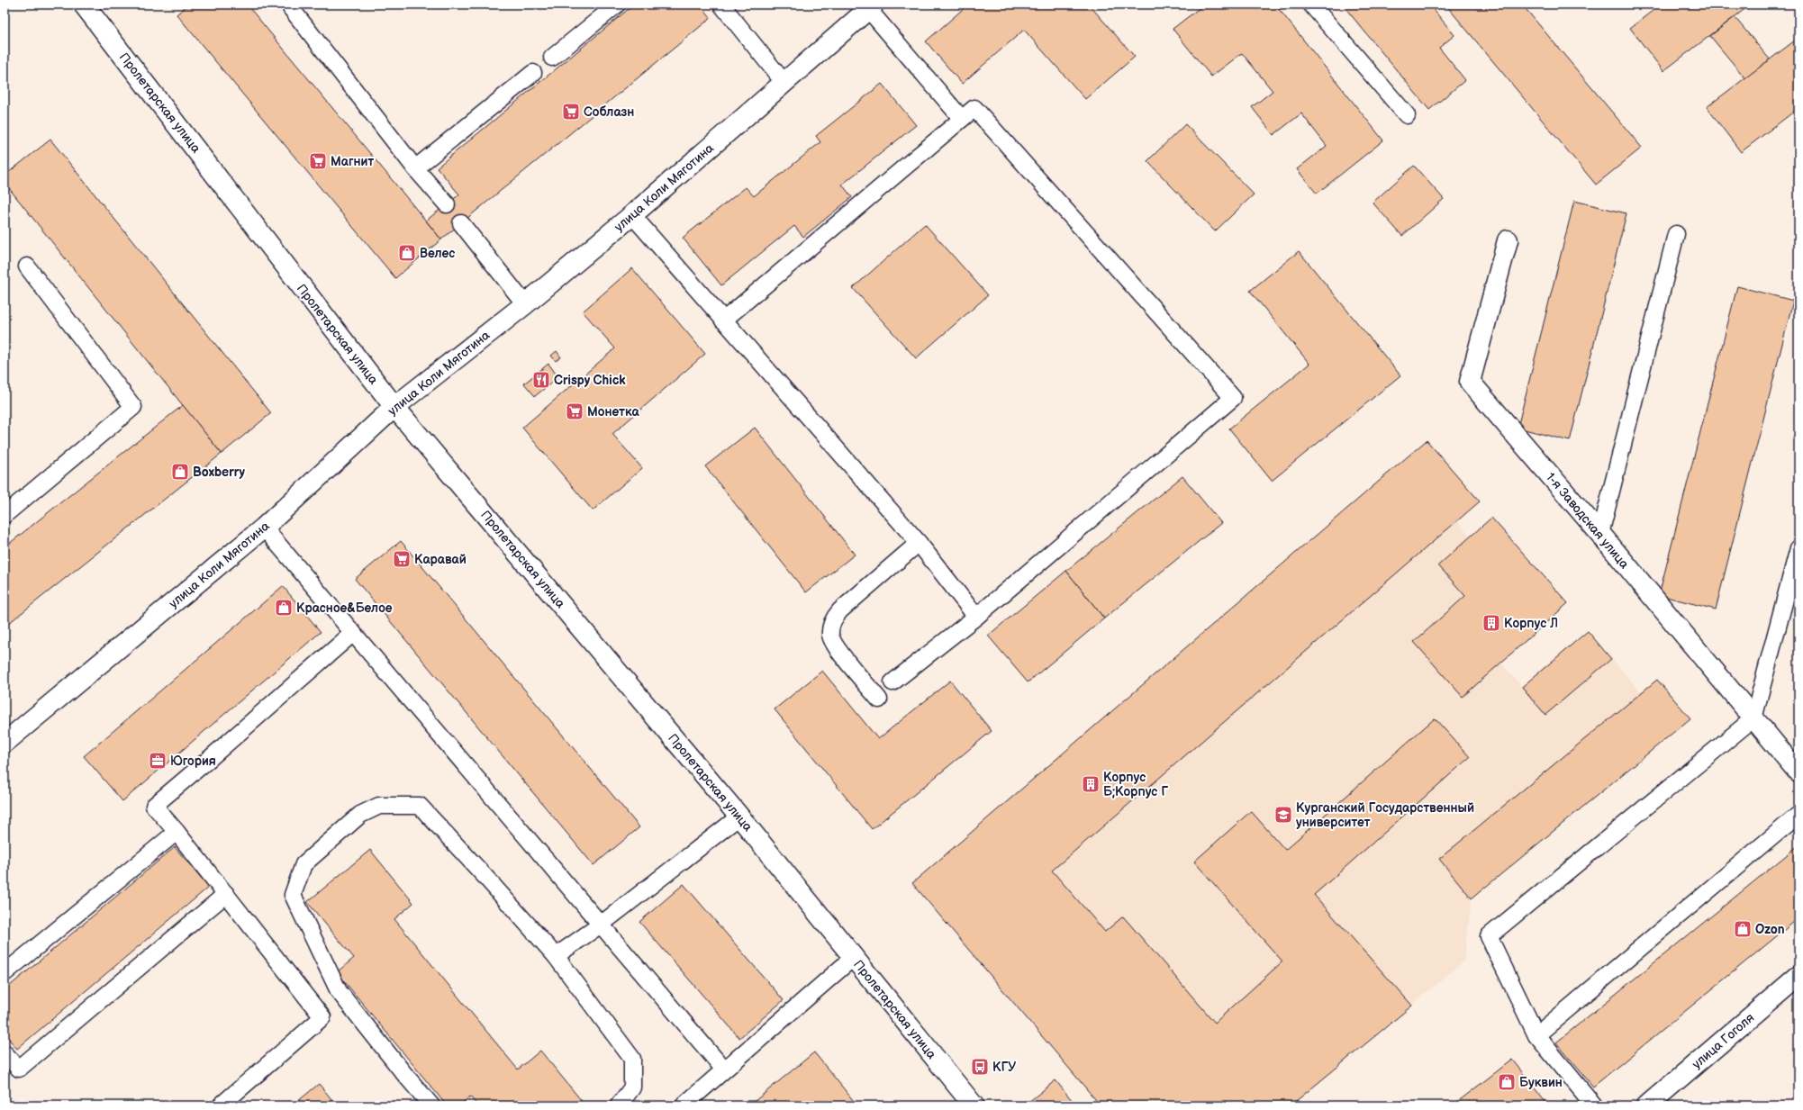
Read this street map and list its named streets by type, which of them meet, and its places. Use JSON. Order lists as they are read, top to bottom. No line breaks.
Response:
{"streets":{"main road":["Пролетарская улица","улица Коли Мяготина","1-я Заводская улица","улица Гоголя"]},"crossings":[["Пролетарская улица","улица Коли Мяготина"]],"places":{"supermarket":["Соблазн","Магнит","Монетка","Каравай"],"shop":["Велес","Boxberry","Красное&Белое","Ozon","Буквин"],"restaurant":["Crispy Chick"],"building":["Корпус Л","Корпус Б;Корпус Г"],"office":["Югория"],"school or university":["Курганский Государственный университет"],"bus stop":["КГУ"]}}
